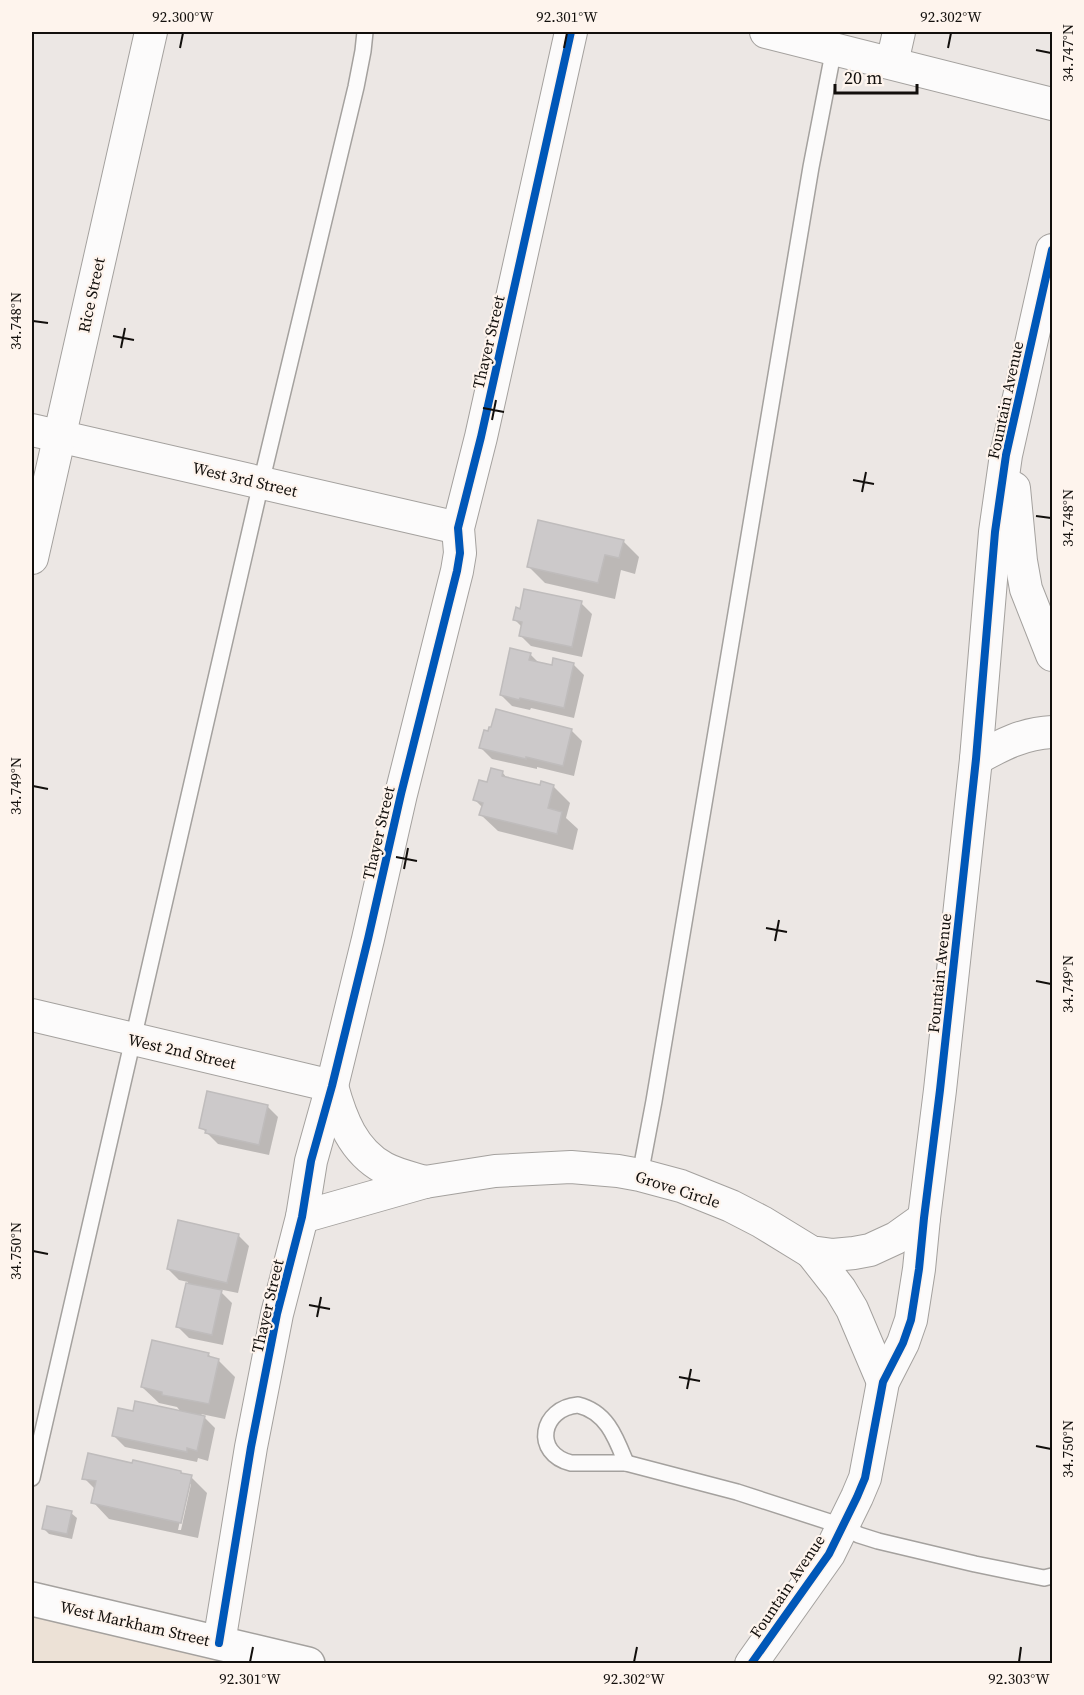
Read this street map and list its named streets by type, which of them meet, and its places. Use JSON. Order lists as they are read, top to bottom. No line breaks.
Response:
{"streets":{"main road":["West Markham Street"],"street":["Rice Street","Thayer Street","Fountain Avenue","West 3rd Street","West 2nd Street","Grove Circle"]},"crossings":[["Rice Street","West 3rd Street"],["Thayer Street","West 3rd Street"],["Thayer Street","West 2nd Street"],["Thayer Street","Grove Circle"],["Thayer Street","West Markham Street"],["Fountain Avenue","Grove Circle"],["West 2nd Street","Grove Circle"]],"scale_bar":"20 m","coordinates":["92.300°W","92.301°W","92.302°W","34.747°N","34.748°N","34.749°N","34.750°N","92.303°W"]}
